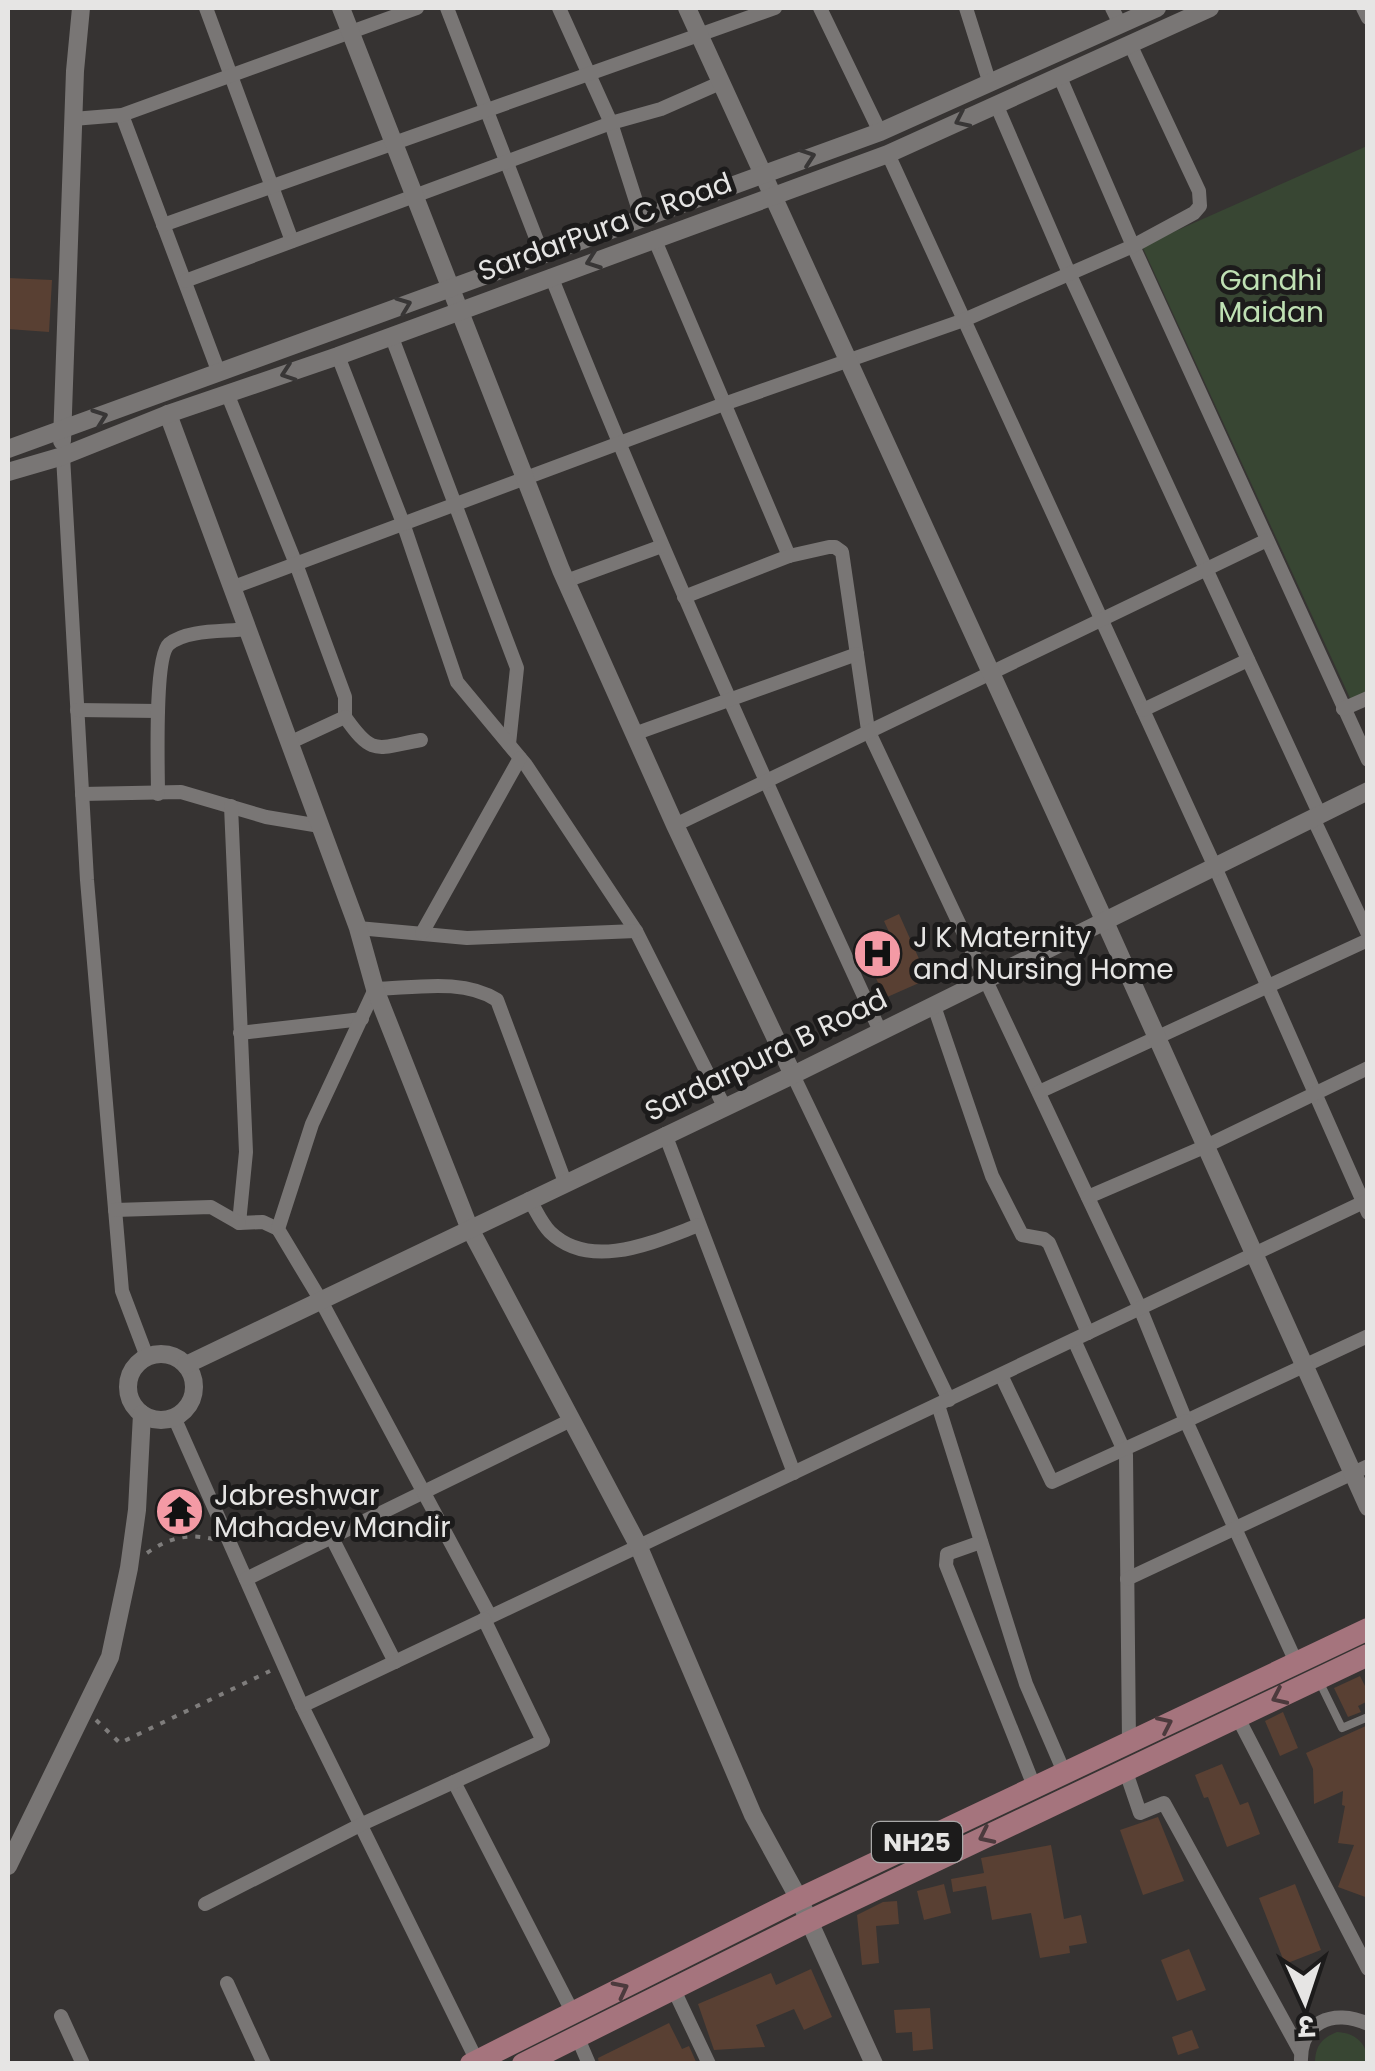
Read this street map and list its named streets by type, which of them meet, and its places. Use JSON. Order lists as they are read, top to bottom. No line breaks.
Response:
{"streets":{"main road":["NH25"],"street":["SardarPura C Road","Sardarpura B Road"]},"parks":["Gandhi Maidan"],"places":{"hospital":["J K Maternity and Nursing Home"],"temple":["Jabreshwar Mahadev Mandir"]},"north":"bottom"}
